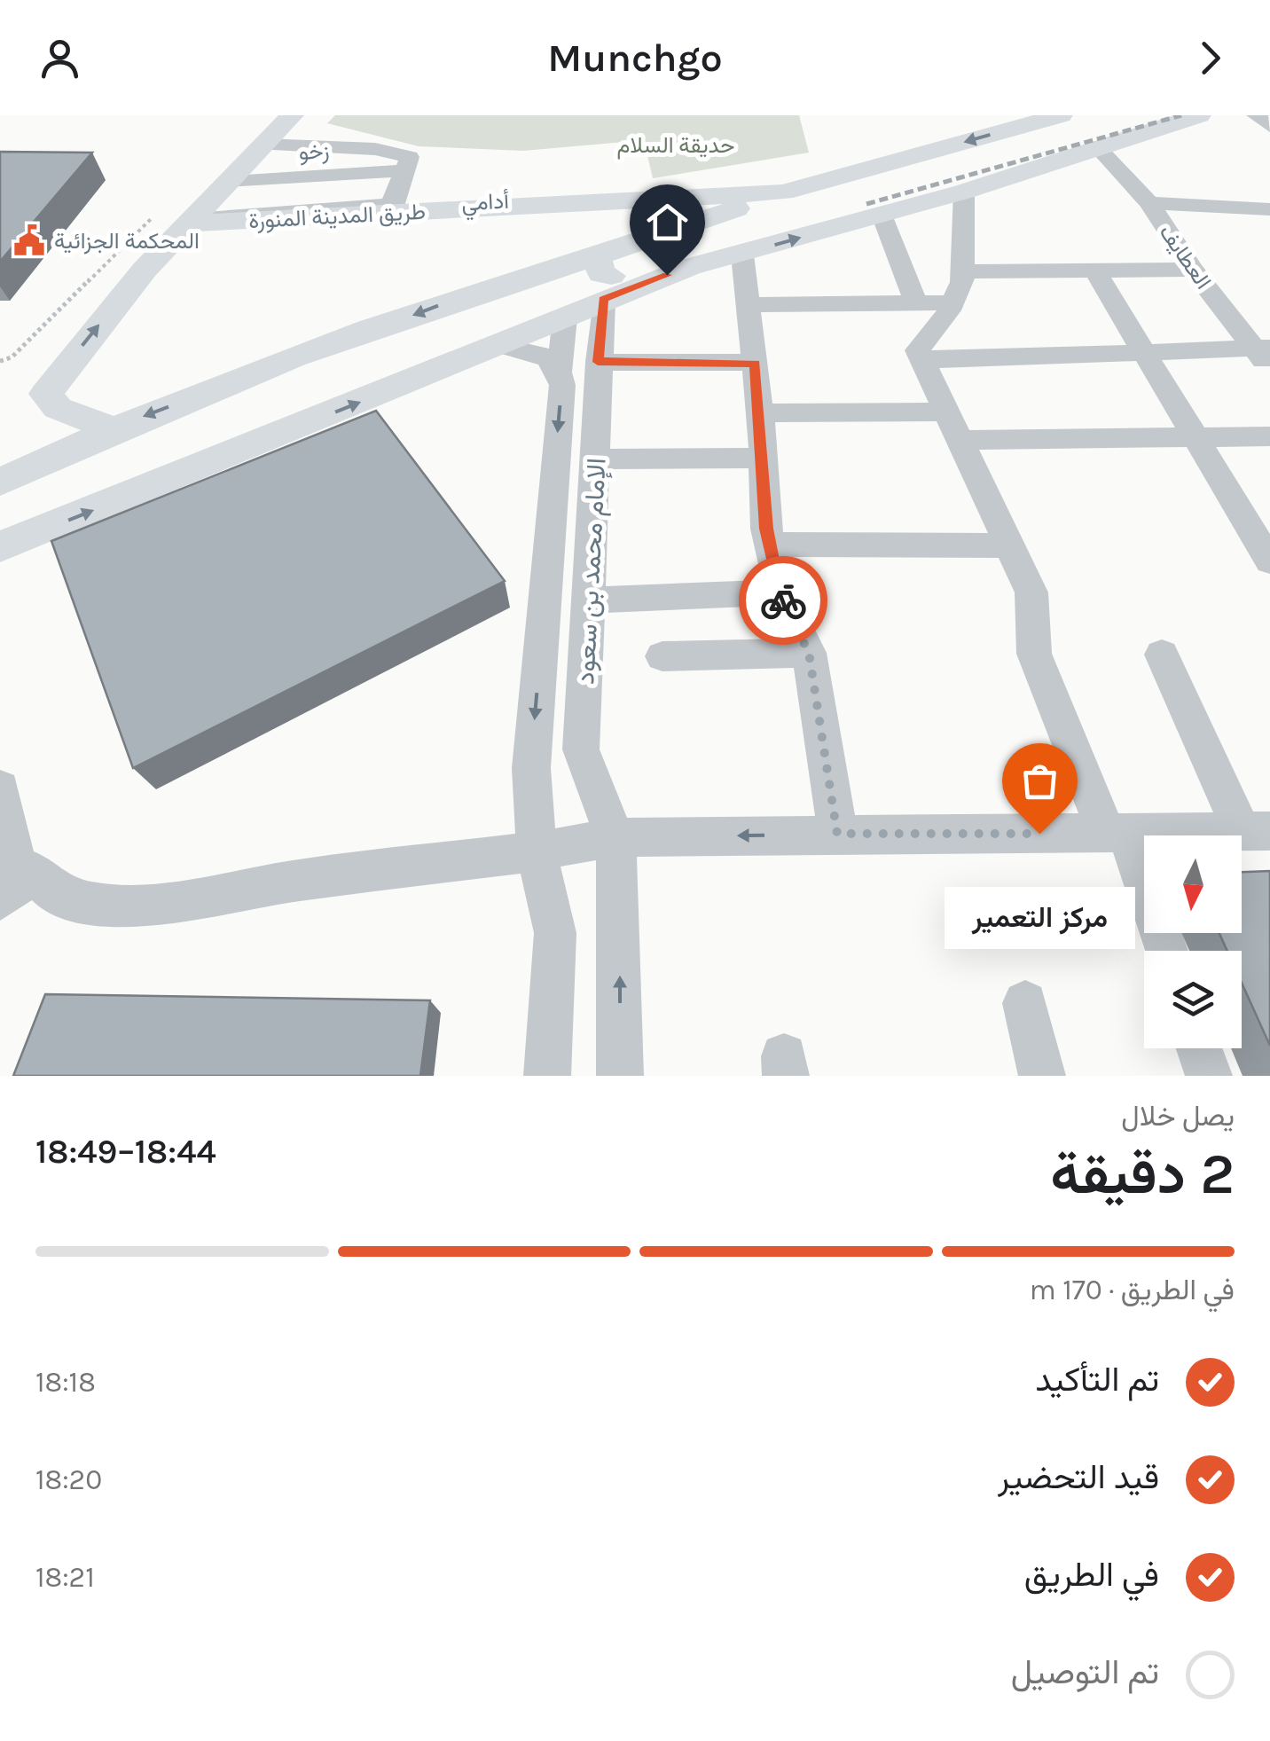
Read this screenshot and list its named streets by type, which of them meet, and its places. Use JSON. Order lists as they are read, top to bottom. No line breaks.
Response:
{"streets":{"main road":["طريق المدينة المنورة"],"street":["زخو","أدامي","العطايف","الإمام محمد بن سعود"]},"crossings":[["أدامي","طريق المدينة المنورة"]],"parks":["حديقة السلام"],"places":{"public building":["المحكمة الجزائية"],"other":["مركز التعمير"]},"north":"bottom","page":{"header":"Munchgo","bubble":"مركز التعمير","heading":["2 دقيقة","يصل خلال","18:44–18:49"],"bar":"في الطريق · 170 m","list":[["تم التأكيد","18:18"],["قيد التحضير","18:20"],["في الطريق","18:21"],"تم التوصيل"]}}
